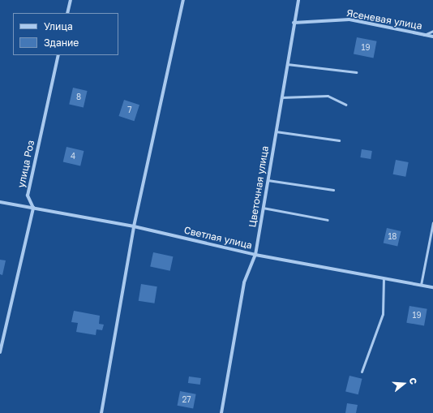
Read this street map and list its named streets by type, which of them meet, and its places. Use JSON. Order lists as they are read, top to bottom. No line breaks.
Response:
{"streets":{"street":["Ясеневая улица","улица Роз","Цветочная улица","Светлая улица"]},"crossings":[["Ясеневая улица","Цветочная улица"],["улица Роз","Светлая улица"],["Цветочная улица","Светлая улица"]],"house_numbers":["19","8","7","4","18","19","27"],"legend":["Улица","Здание"],"north":"right"}
